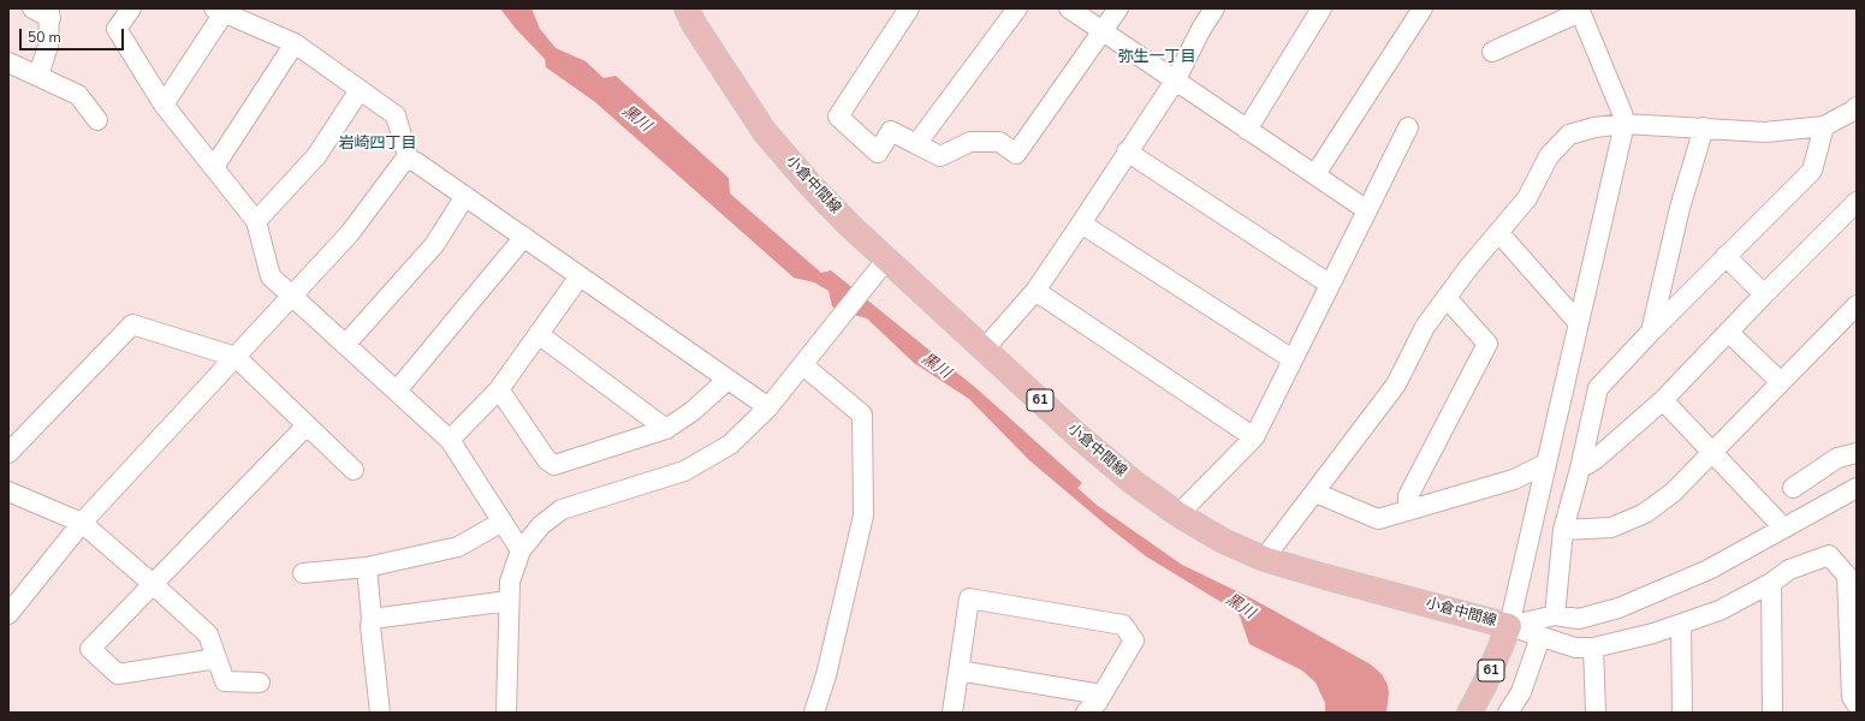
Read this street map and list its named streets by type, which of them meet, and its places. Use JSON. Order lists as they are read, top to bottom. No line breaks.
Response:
{"streets":{"main road":["小倉中間線","61"]},"districts":["弥生一丁目","岩崎四丁目"],"water":["黒川"],"scale_bar":"50 m"}
